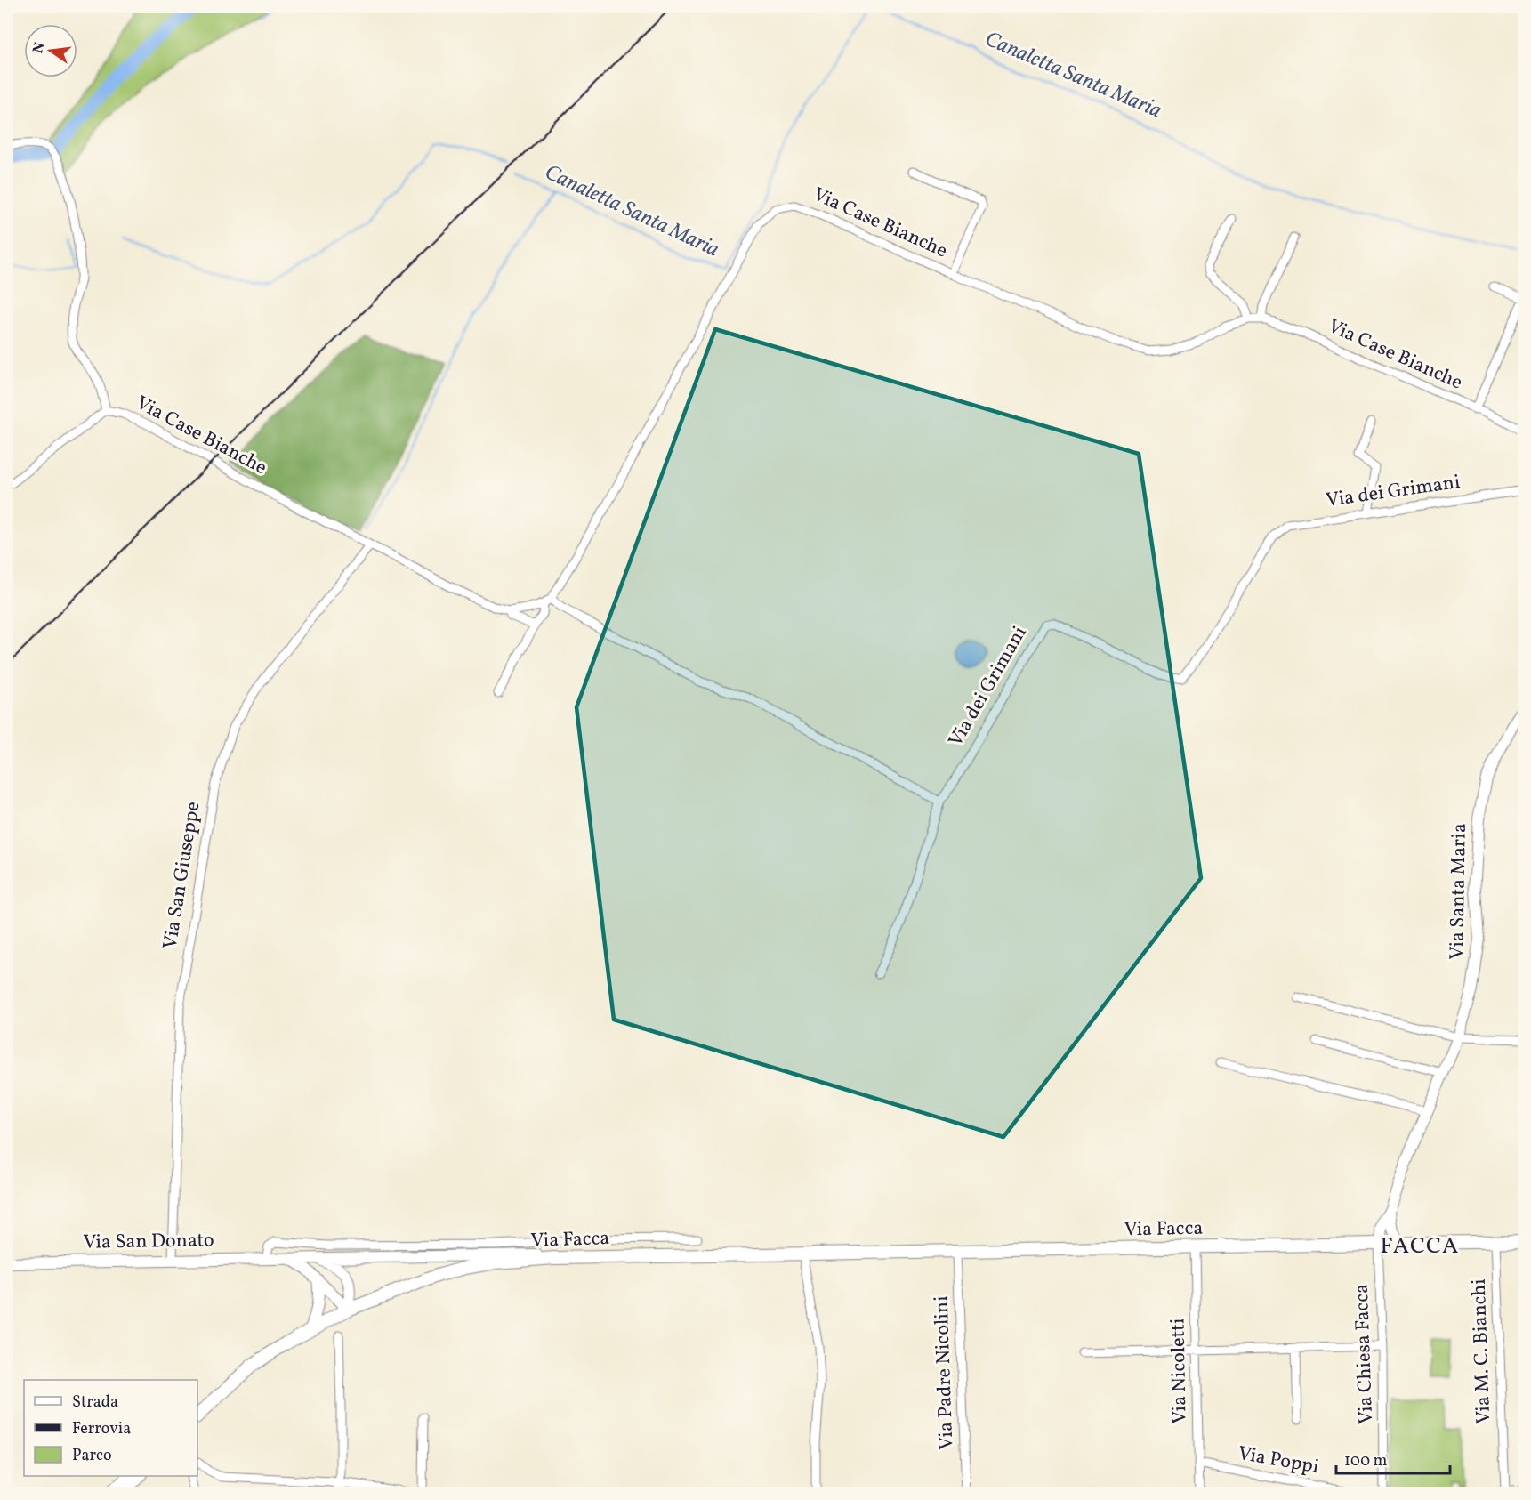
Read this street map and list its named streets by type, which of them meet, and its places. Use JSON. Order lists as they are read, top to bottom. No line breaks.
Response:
{"streets":{"main road":["Via Facca"],"street":["Via Case Bianche","Via dei Grimani","Via San Giuseppe","Via Santa Maria","Via San Donato","Via M. C. Bianchi","Via Chiesa Facca","Via Nicoletti","Via Padre Nicolini","Via Poppi"]},"crossings":[["Via Case Bianche","Via San Giuseppe"],["Via San Giuseppe","Via San Donato"],["Via Santa Maria","Via Facca"],["Via Santa Maria","Via Chiesa Facca"],["Via Facca","Via San Donato"],["Via Facca","Via M. C. Bianchi"],["Via Facca","Via Chiesa Facca"],["Via Facca","Via Nicoletti"],["Via Facca","Via Padre Nicolini"],["Via Nicoletti","Via Poppi"]],"districts":["FACCA"],"water":["Canaletta Santa Maria"],"legend":["Strada","Ferrovia","Parco"],"scale_bar":"100 m","north":"left"}
